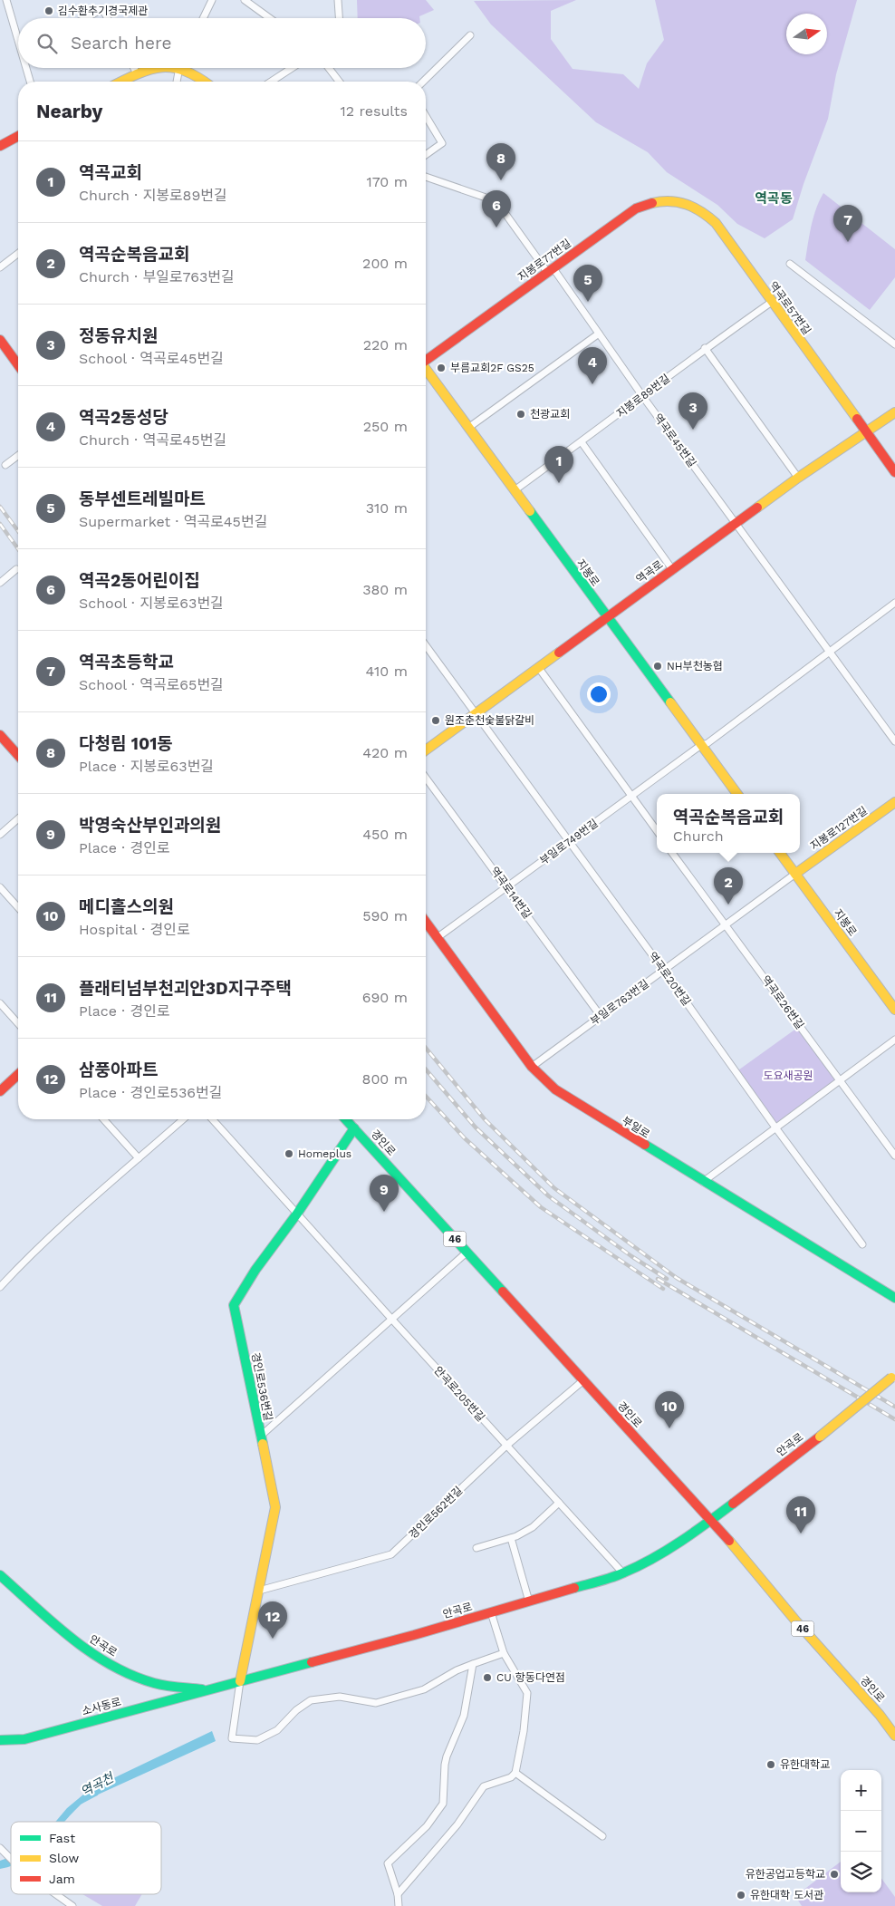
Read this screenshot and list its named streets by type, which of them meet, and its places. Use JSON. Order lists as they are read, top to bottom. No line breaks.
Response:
{"streets":{"street":["지봉로77번길","역곡로57번길","지봉로89번길","역곡로45번길","역곡로","지봉로","지봉로127번길","부일로749번길","역곡로14번길","역곡로20번길","부일로763번길","역곡로26번길","부일로","경인로","46","경인로536번길","안곡로205번길","안곡로","경인로562번길","소사동로"]},"crossings":[["지봉로77번길","역곡로57번길"],["지봉로77번길","역곡로45번길"],["역곡로57번길","지봉로89번길"],["역곡로57번길","역곡로"],["지봉로89번길","역곡로45번길"],["지봉로89번길","지봉로"],["역곡로45번길","역곡로"],["역곡로45번길","부일로749번길"],["역곡로","지봉로"],["역곡로","역곡로20번길"],["지봉로","지봉로127번길"],["지봉로","부일로749번길"],["지봉로","부일로763번길"],["지봉로127번길","부일로763번길"],["부일로749번길","역곡로14번길"],["부일로749번길","역곡로20번길"],["부일로749번길","부일로"],["역곡로14번길","부일로763번길"],["역곡로20번길","부일로763번길"],["부일로763번길","역곡로26번길"],["부일로763번길","부일로"],["경인로","경인로536번길"],["경인로","안곡로"],["경인로","경인로562번길"],["경인로536번길","안곡로205번길"],["경인로536번길","안곡로"],["경인로536번길","경인로562번길"],["안곡로205번길","안곡로"],["안곡로205번길","경인로562번길"],["안곡로","소사동로"]],"districts":["역곡동"],"water":["역곡천"],"parks":["도요새공원"],"places":["김수환추기경국제관","부름교회2F GS25","천광교회","NH부천농협","원조춘천숯불닭갈비","Homeplus","CU 항동다연점","유한대학교","유한공업고등학교","유한대학 도서관"],"legend":["Fast","Slow","Jam"],"north":"right","page":{"search":"Search here","heading":["Nearby","12 results"],"list":[{"mark":"1","name":"역곡교회","note":"Church · 지봉로89번길","value":"170 m"},{"mark":"2","name":"역곡순복음교회","note":"Church · 부일로763번길","value":"200 m"},{"mark":"3","name":"정동유치원","note":"School · 역곡로45번길","value":"220 m"},{"mark":"4","name":"역곡2동성당","note":"Church · 역곡로45번길","value":"250 m"},{"mark":"5","name":"동부센트레빌마트","note":"Supermarket · 역곡로45번길","value":"310 m"},{"mark":"6","name":"역곡2동어린이집","note":"School · 지봉로63번길","value":"380 m"},{"mark":"7","name":"역곡초등학교","note":"School · 역곡로65번길","value":"410 m"},{"mark":"8","name":"다청림 101동","note":"Place · 지봉로63번길","value":"420 m"},{"mark":"9","name":"박영숙산부인과의원","note":"Place · 경인로","value":"450 m"},{"mark":"10","name":"메디홀스의원","note":"Hospital · 경인로","value":"590 m"},{"mark":"11","name":"플래티넘부천괴안3D지구주택","note":"Place · 경인로","value":"690 m"},{"mark":"12","name":"삼풍아파트","note":"Place · 경인로536번길","value":"800 m"}],"pins":["8","6","7","5","4","3","1","2","9","10","11","12"],"popup":["역곡순복음교회","Church"],"map_buttons":["+","−"]}}
